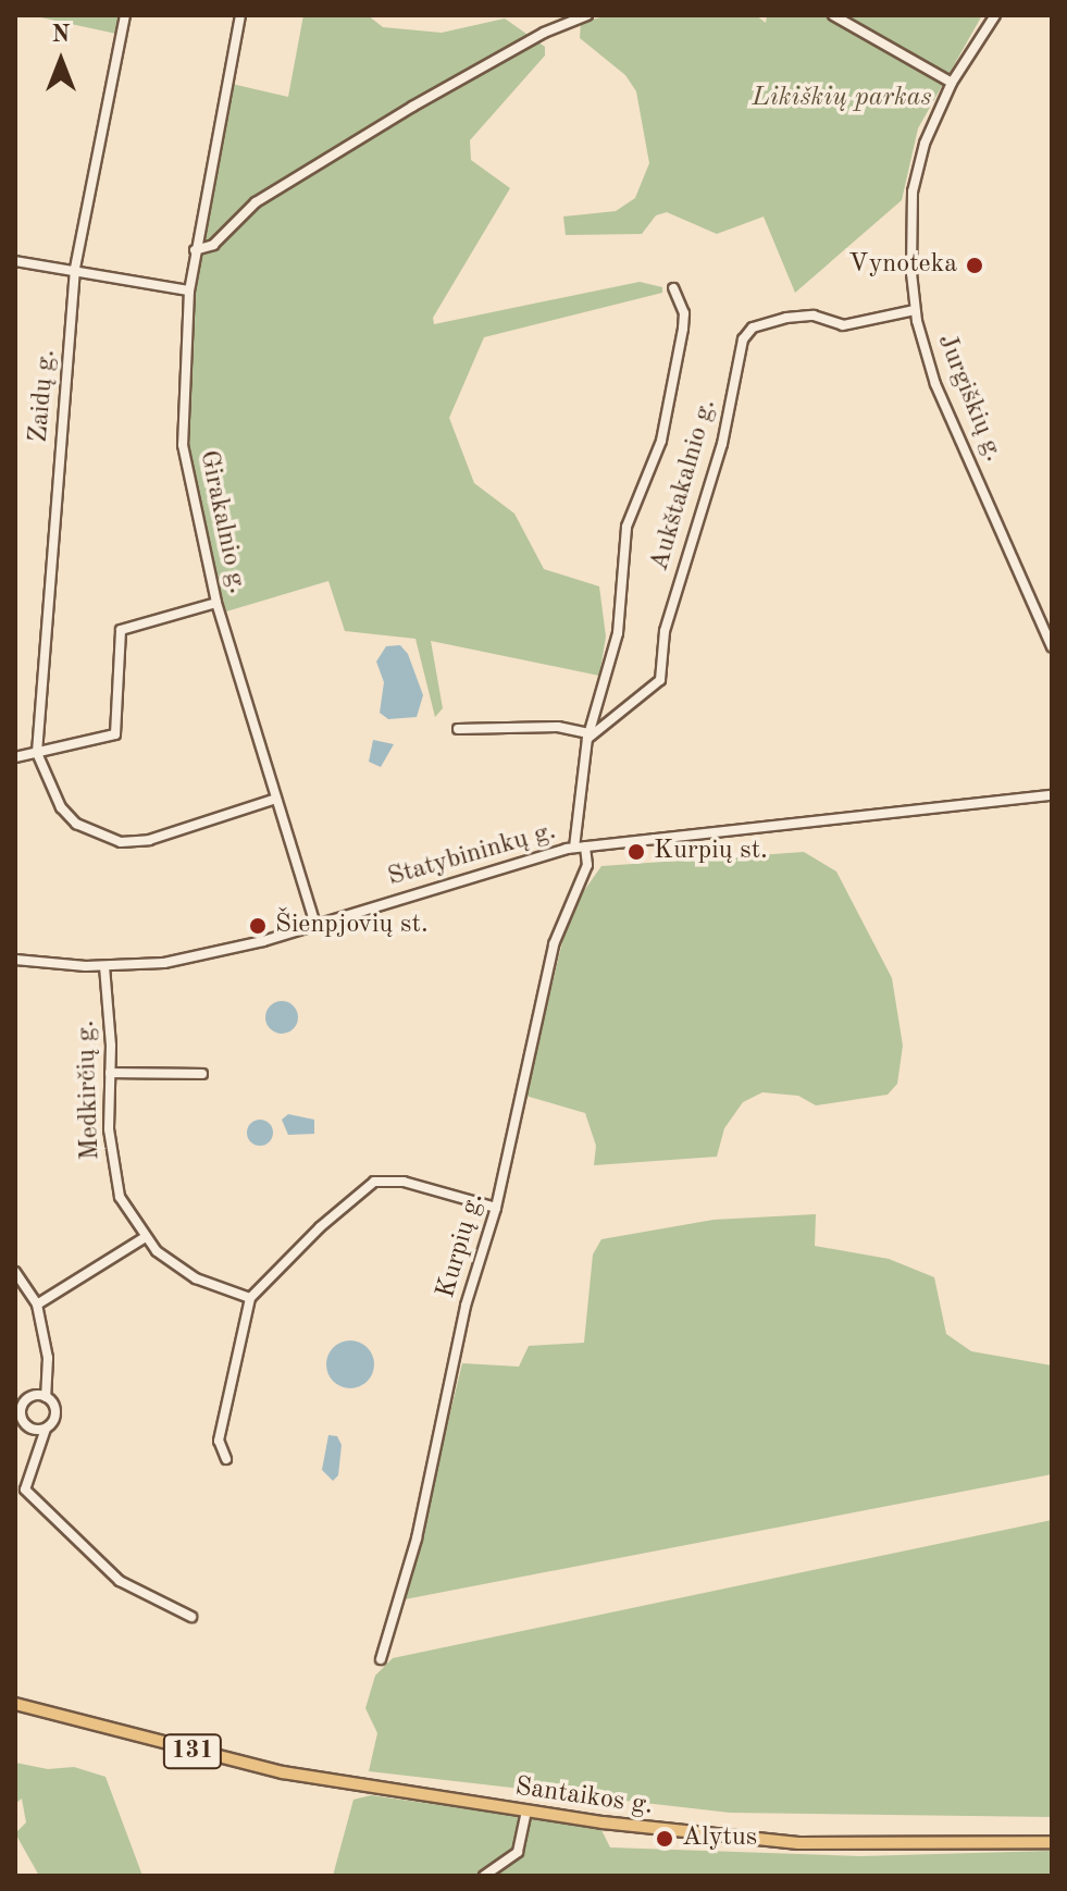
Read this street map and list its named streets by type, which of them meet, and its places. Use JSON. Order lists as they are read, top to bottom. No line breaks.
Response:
{"streets":{"main road":["131","Santaikos g."],"street":["Zaidų g.","Jurgiškių g.","Aukštakalnio g.","Girakalnio g.","Statybininkų g.","Medkirčių g.","Kurpių g."]},"crossings":[["Zaidų g.","Girakalnio g."],["Jurgiškių g.","Aukštakalnio g."],["Aukštakalnio g.","Statybininkų g."],["Aukštakalnio g.","Kurpių g."],["Girakalnio g.","Statybininkų g."],["Statybininkų g.","Medkirčių g."],["Statybininkų g.","Kurpių g."]],"parks":["Likiškių parkas"],"places":["Vynoteka","Kurpių st.","Šienpjovių st.","Alytus"],"north":"top"}
